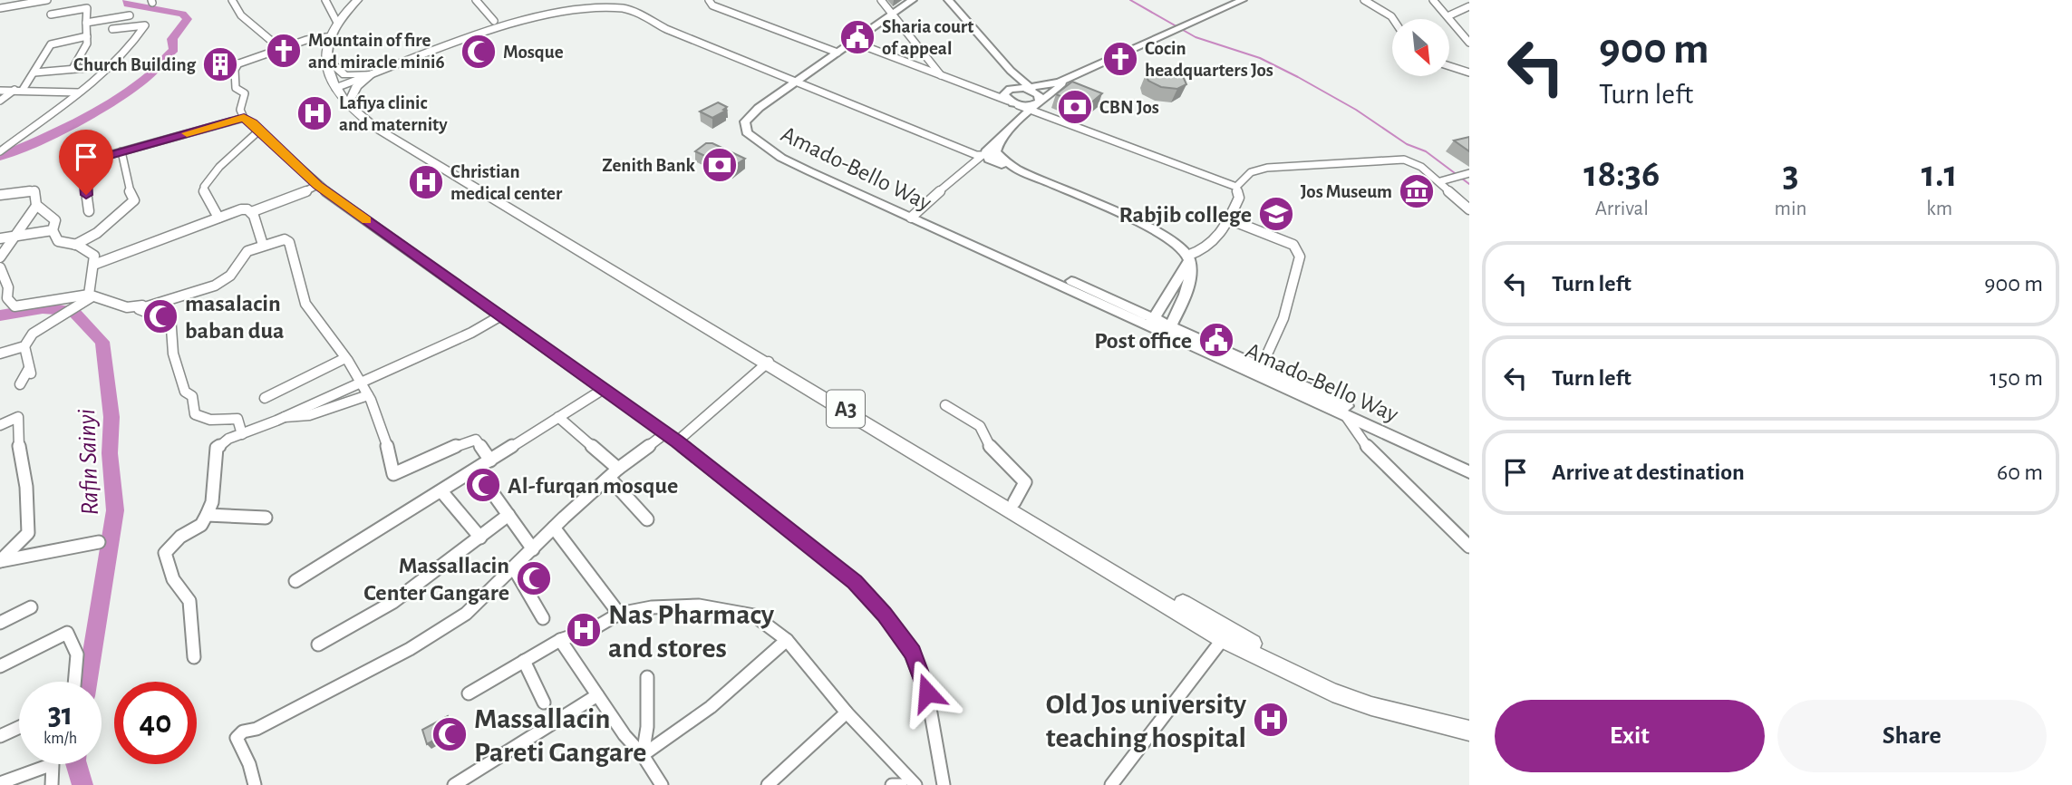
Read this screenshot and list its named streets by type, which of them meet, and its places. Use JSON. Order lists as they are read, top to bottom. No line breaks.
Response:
{"streets":{"highway":["A3"],"main road":["Amado-Bello Way"]},"water":["Rafin Sainyi"],"places":{"public building":["Sharia court of appeal","Post office"],"church":["Mountain of fire and miracle mini6","Cocin headquarters Jos"],"mosque":["Mosque","masalacin baban dua","Al-furqan mosque","Massallacin Center Gangare","Massallacin Pareti Gangare"],"building":["Church Building"],"bank":["CBN Jos","Zenith Bank"],"hospital":["Lafiya clinic and maternity","Christian medical center","Nas Pharmacy and stores","Old Jos university teaching hospital"],"museum":["Jos Museum"],"school or university":["Rabjib college"]},"north":"bottom right","page":{"turn":["900 m","Turn left"],"eta":["18:36","Arrival","3","min","1.1","km"],"list":[{"name":"Turn left","value":"900 m"},{"name":"Turn left","value":"150 m"},{"name":"Arrive at destination","value":"60 m"}],"speed":"31 km/h","limit":"40","buttons":["Exit","Share"]}}
